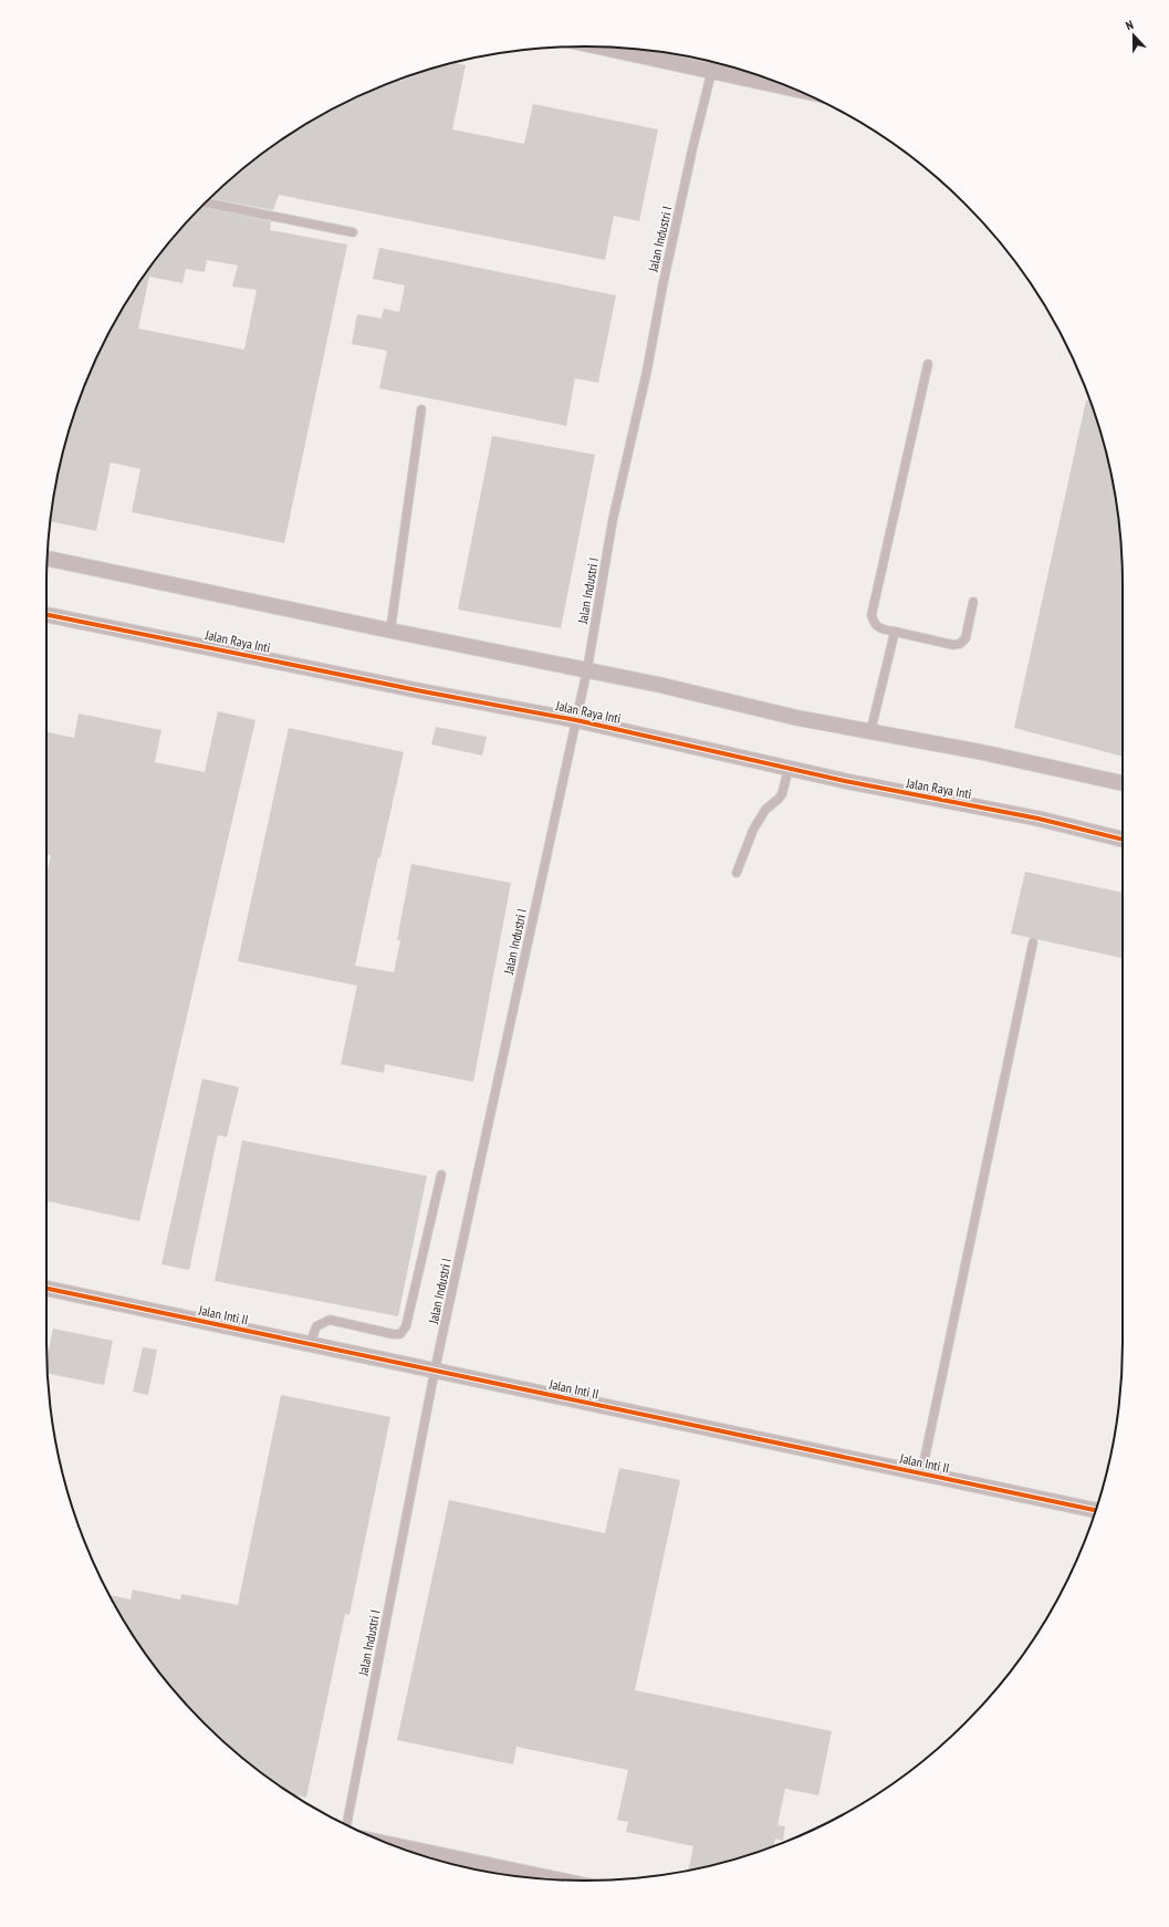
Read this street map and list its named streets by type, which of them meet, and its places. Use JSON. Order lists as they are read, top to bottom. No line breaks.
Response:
{"streets":{"street":["Jalan Raya Inti","Jalan Inti II"],"lane":["Jalan Industri I"]},"crossings":[["Jalan Industri I","Jalan Raya Inti"],["Jalan Industri I","Jalan Inti II"]],"north":"top"}
